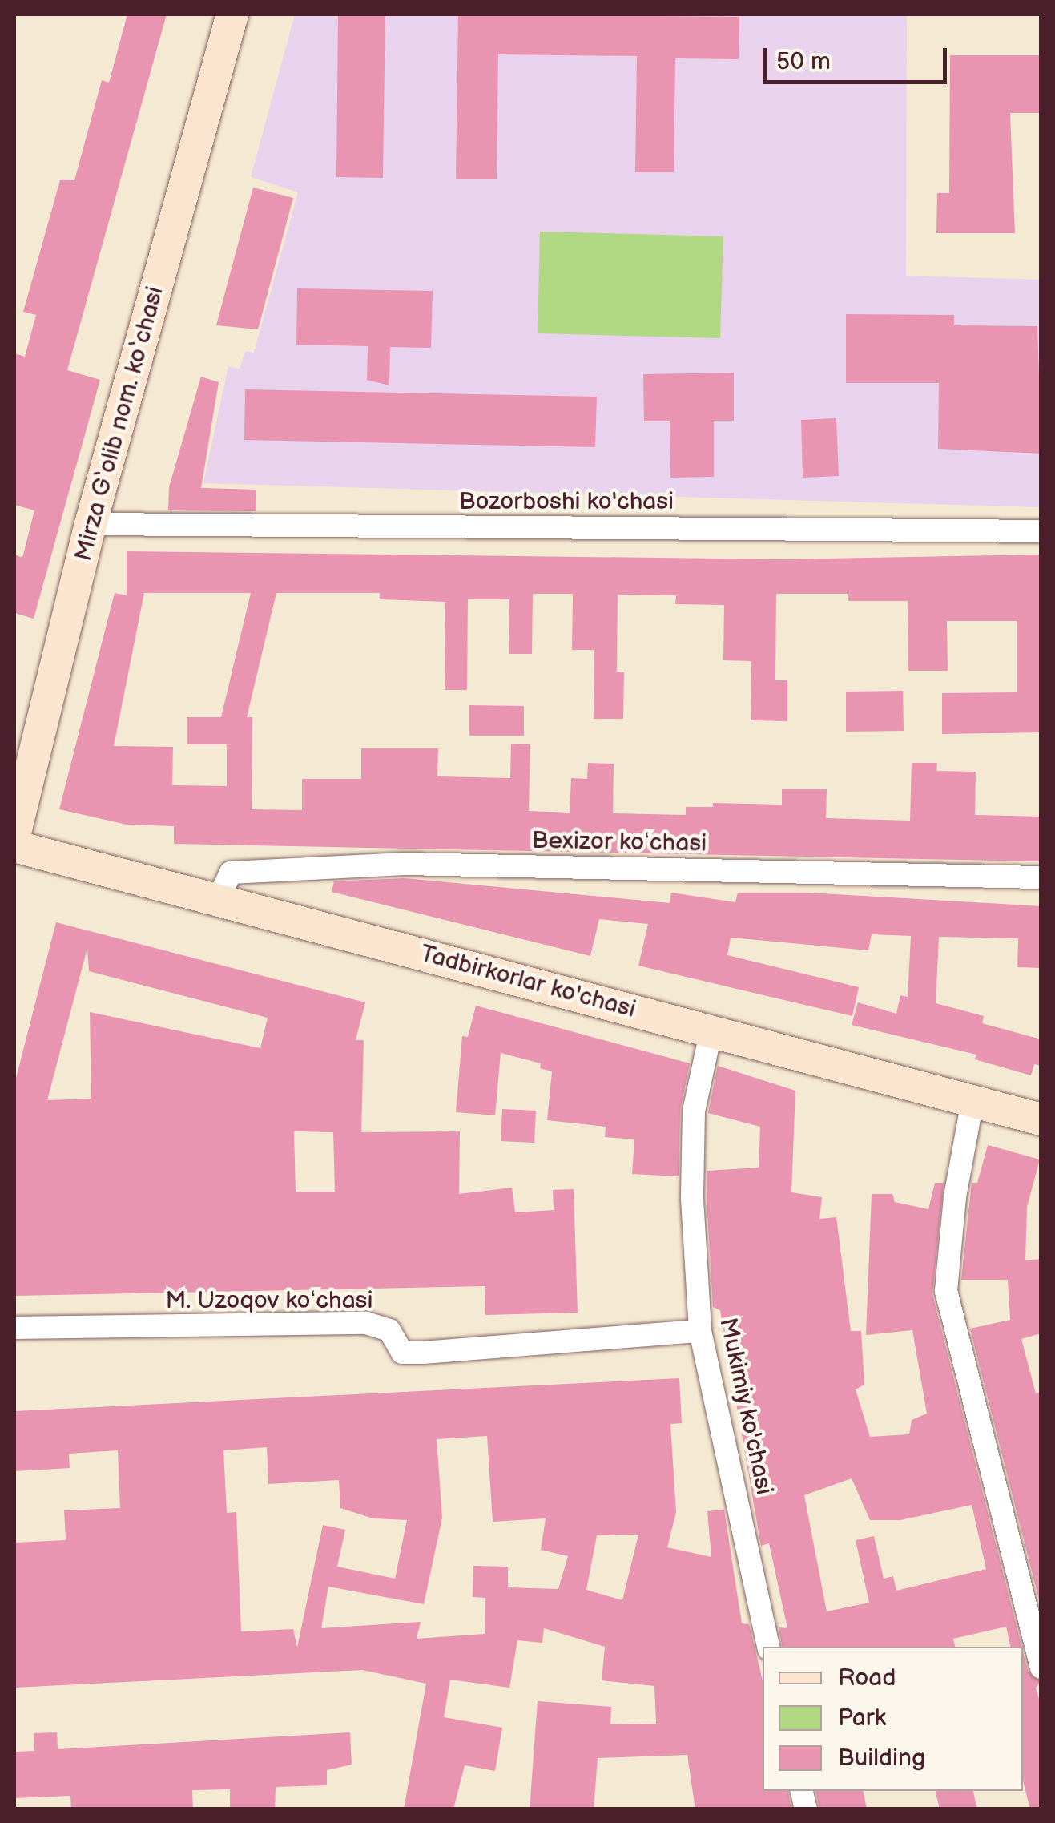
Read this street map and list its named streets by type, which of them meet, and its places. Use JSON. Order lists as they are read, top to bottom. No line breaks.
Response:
{"streets":{"main road":["Mirza G‘olib nom. ko‘chasi","Tadbirkorlar ko'chasi"],"street":["Bozorboshi ko'chasi","Bexizor koʻchasi","M. Uzoqov koʻchasi","Mukimiy ko'chasi"]},"crossings":[["Mirza G‘olib nom. ko‘chasi","Bozorboshi ko'chasi"],["Bexizor koʻchasi","Tadbirkorlar ko'chasi"],["Tadbirkorlar ko'chasi","Mukimiy ko'chasi"],["M. Uzoqov koʻchasi","Mukimiy ko'chasi"]],"legend":["Road","Park","Building"],"scale_bar":"50 m"}
